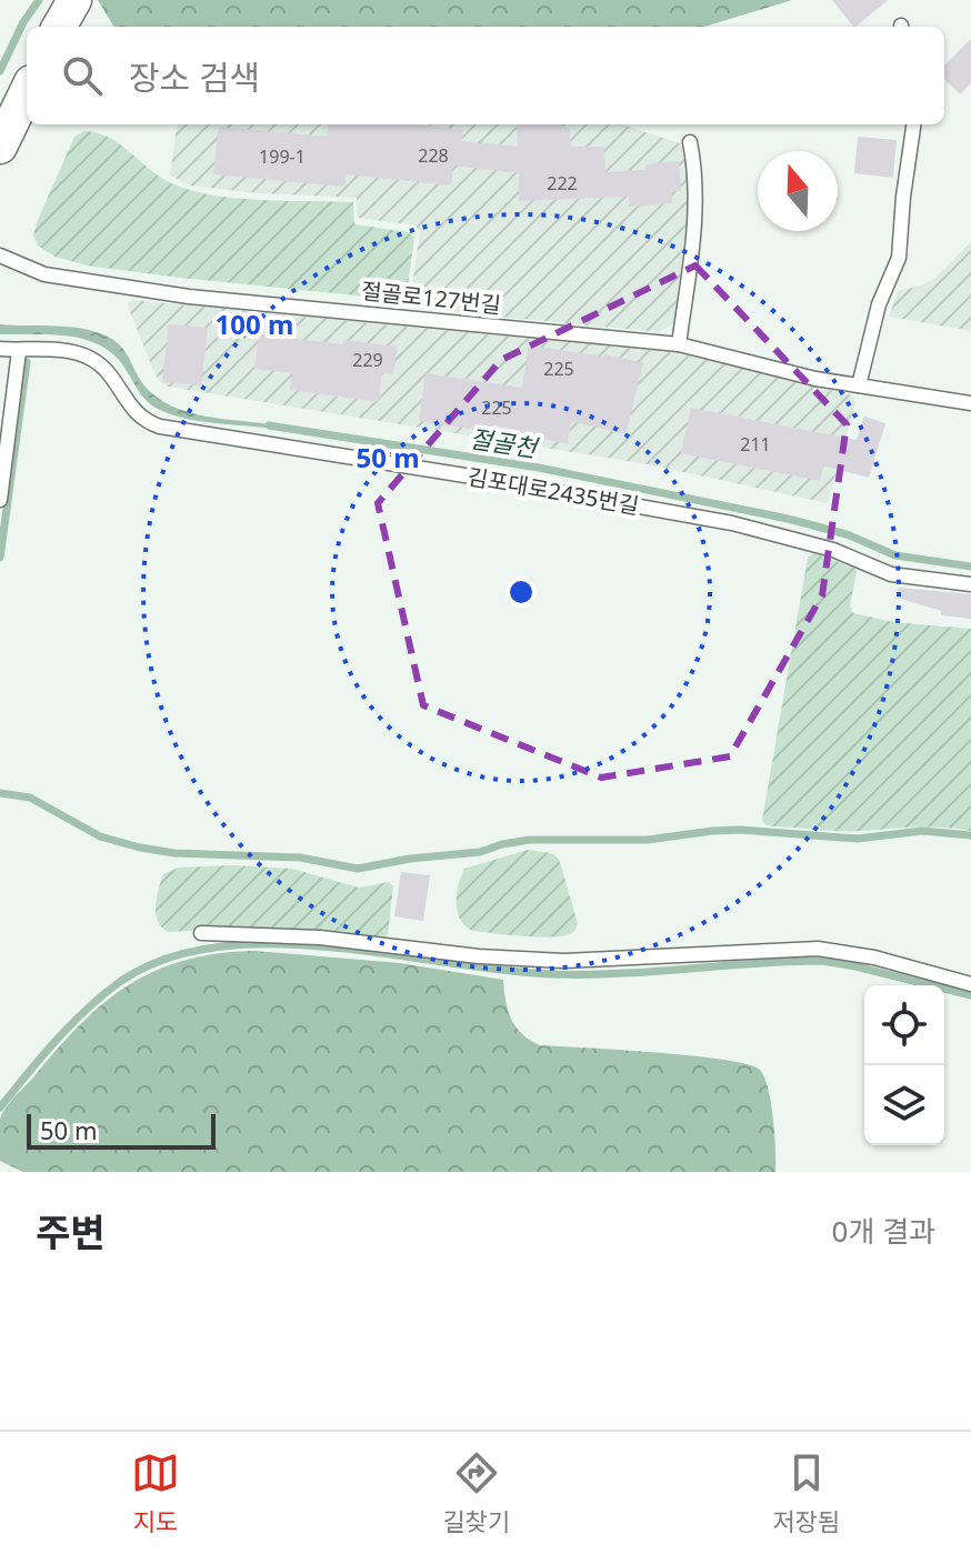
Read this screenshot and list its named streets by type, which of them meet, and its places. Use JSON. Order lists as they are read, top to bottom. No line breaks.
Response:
{"streets":{"lane":["절골로127번길","김포대로2435번길"]},"water":["절골천"],"house_numbers":["228","199-1","222","229","225","225","211"],"scale_bar":"50 m","north":"top","page":{"search":"장소 검색","scale":"50 m","heading":["주변","0개 결과"],"nav":["지도","길찾기","저장됨"]},"rings":["100 m","50 m"]}
